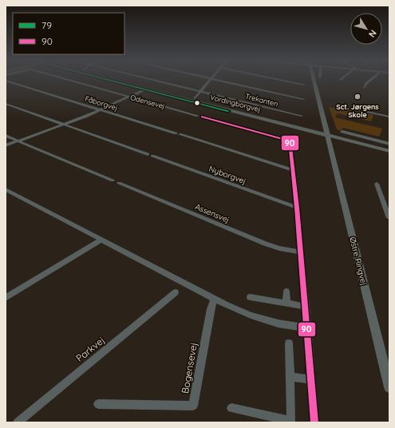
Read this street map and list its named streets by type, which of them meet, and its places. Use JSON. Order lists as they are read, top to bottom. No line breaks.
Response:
{"streets":{"main road":["Vordingborgvej"],"street":["Trekanten","Odensevej","Fåborgvej","Nyborgvej","Assensvej","Østre Ringvej","Parkvej","Bogensevej"]},"crossings":[["Odensevej","Fåborgvej"],["Odensevej","Nyborgvej"],["Odensevej","Assensvej"],["Vordingborgvej","Østre Ringvej"]],"places":["Sct. Jørgens Skole"],"lines":["transit line 79","transit line 90"],"legend":["79","90"],"north":"bottom right"}
